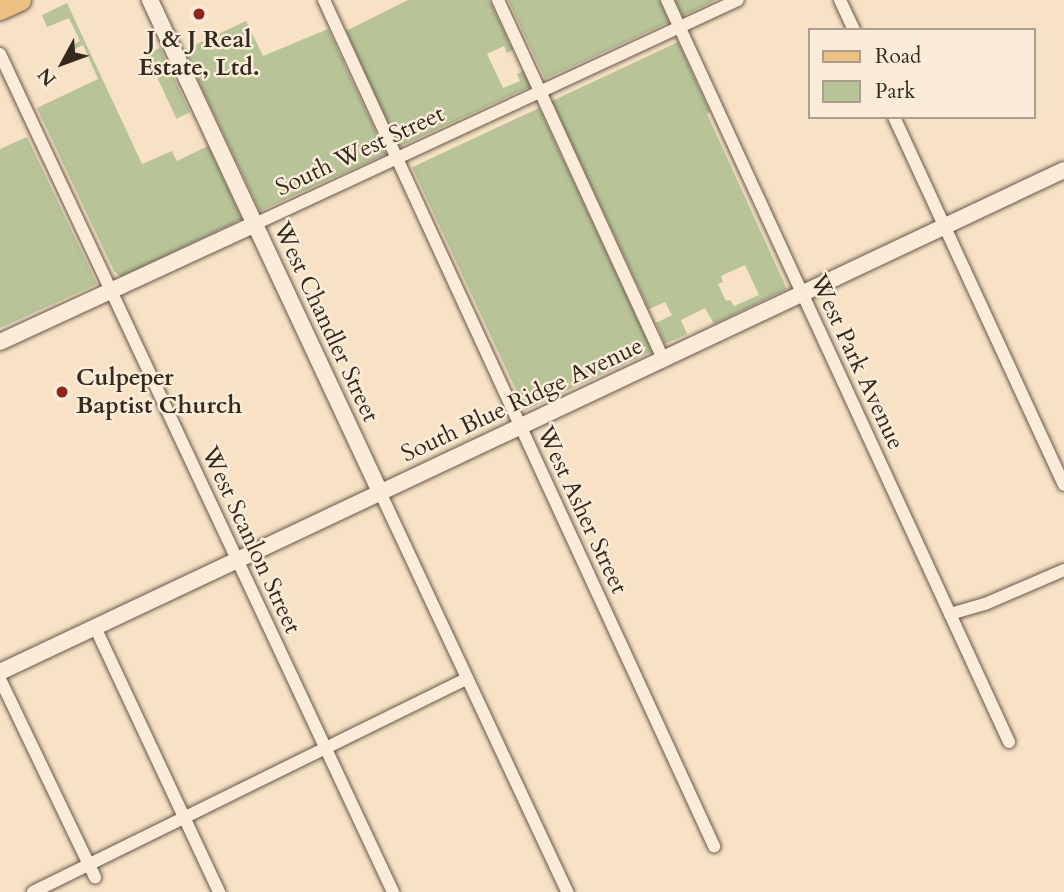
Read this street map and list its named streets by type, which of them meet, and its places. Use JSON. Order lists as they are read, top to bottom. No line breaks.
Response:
{"streets":{"street":["South West Street","West Chandler Street","West Park Avenue","South Blue Ridge Avenue","West Asher Street","West Scanlon Street"]},"crossings":[["South West Street","West Chandler Street"],["South West Street","West Park Avenue"],["South West Street","West Asher Street"],["South West Street","West Scanlon Street"],["West Chandler Street","South Blue Ridge Avenue"],["West Park Avenue","South Blue Ridge Avenue"],["South Blue Ridge Avenue","West Asher Street"],["South Blue Ridge Avenue","West Scanlon Street"]],"places":["J & J Real Estate, Ltd.","Culpeper Baptist Church"],"legend":["Road","Park"],"north":"bottom left"}
